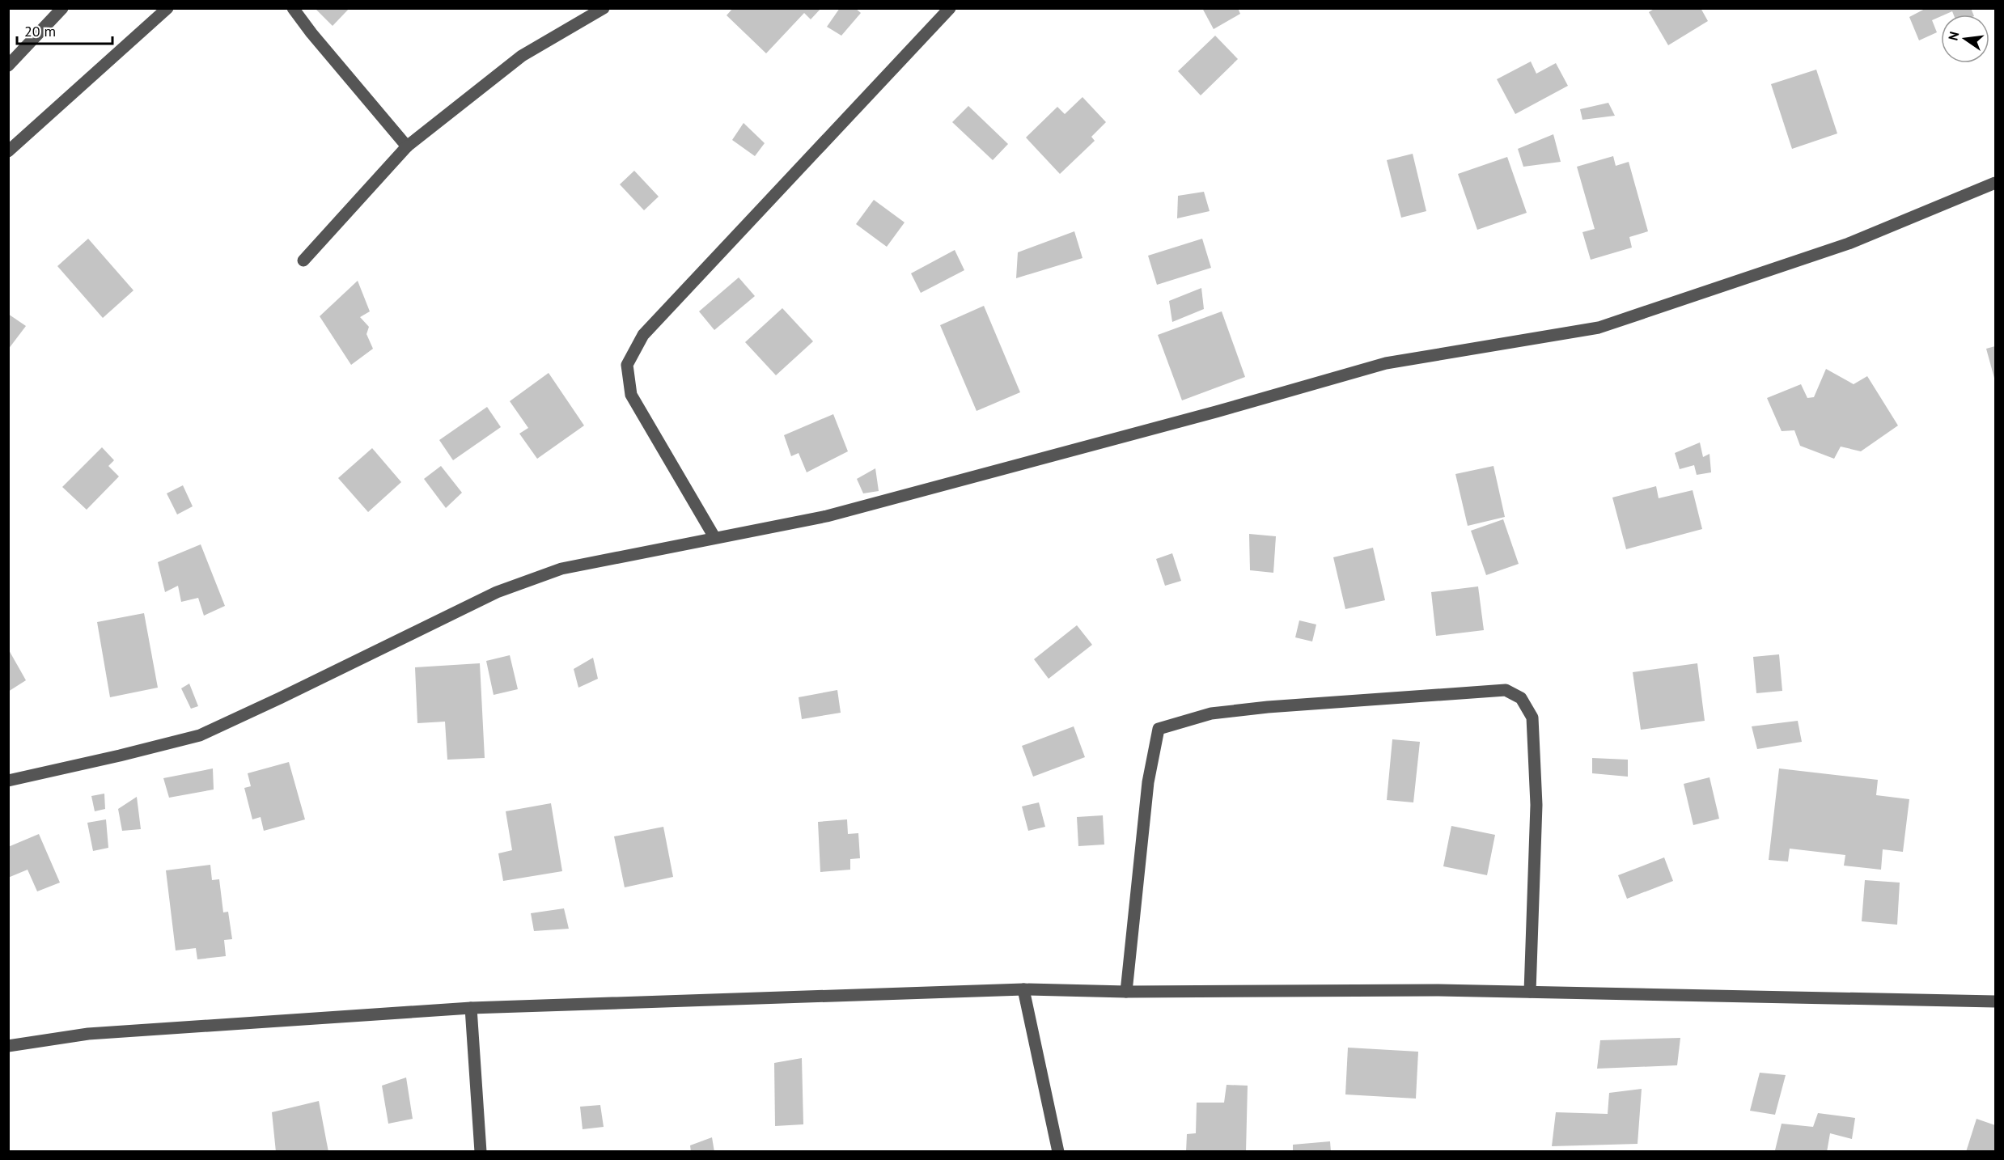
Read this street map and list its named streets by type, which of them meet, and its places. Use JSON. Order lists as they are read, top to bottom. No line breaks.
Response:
{"scale_bar":"20 m","north":"left"}
